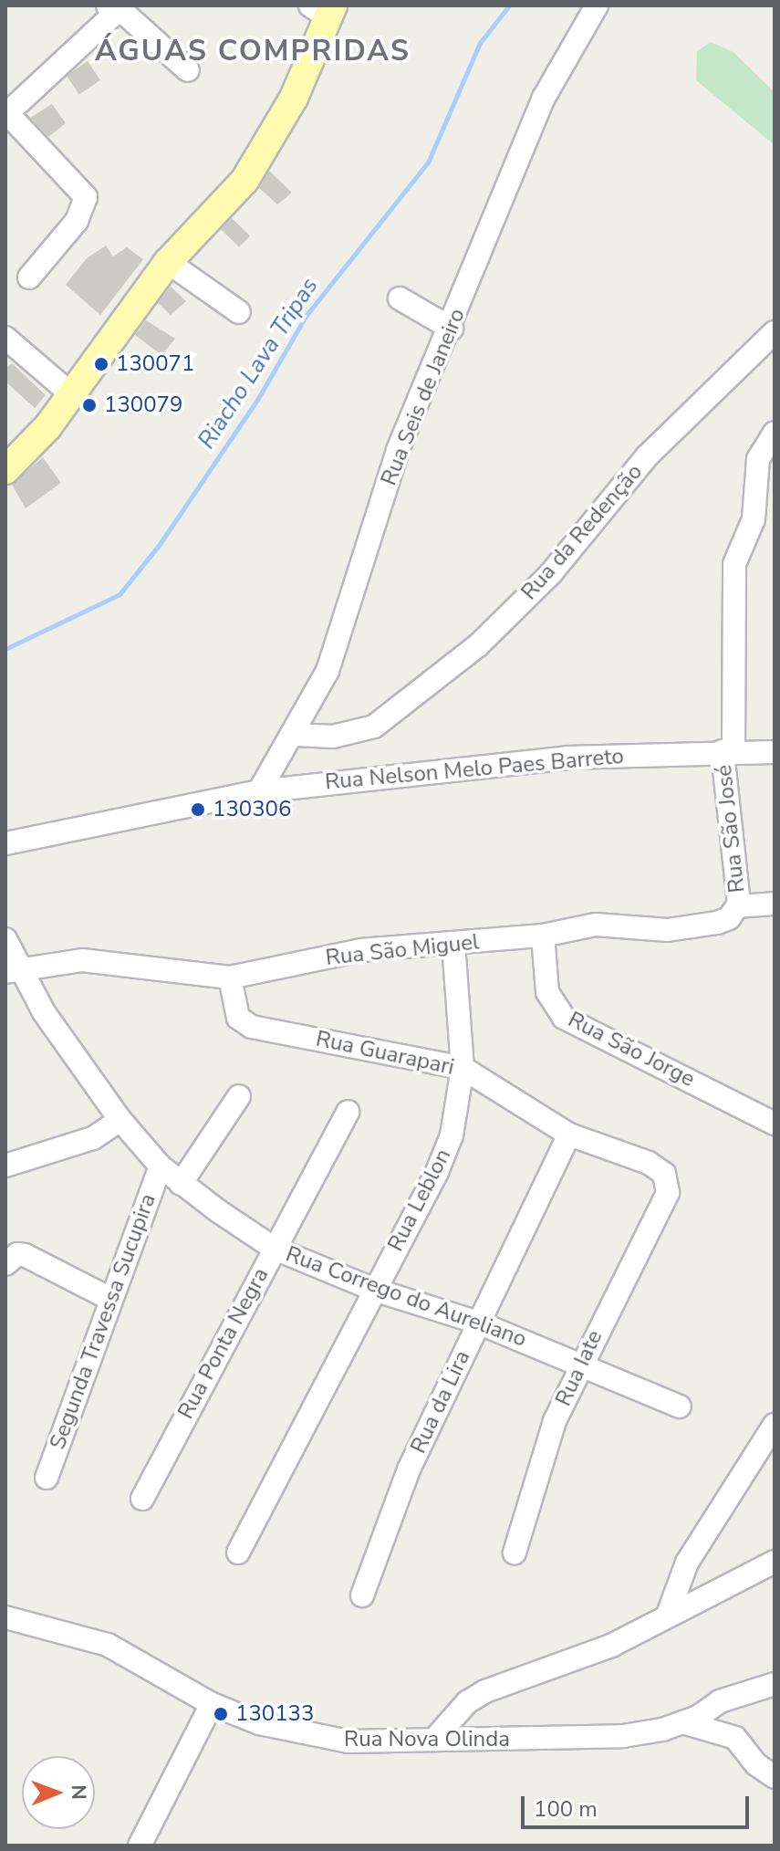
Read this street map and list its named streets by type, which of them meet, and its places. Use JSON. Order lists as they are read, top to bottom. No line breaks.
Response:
{"streets":{"street":["Rua Seis de Janeiro","Rua da Redenção","Rua Nelson Melo Paes Barreto","Rua São José","Rua São Miguel","Rua São Jorge","Rua Guarapari","Rua Leblon","Rua Corrego do Aureliano","Segunda Travessa Sucupira","Rua Ponta Negra","Rua Iate","Rua da Lira","Rua Nova Olinda"]},"crossings":[["Rua Seis de Janeiro","Rua da Redenção"],["Rua Seis de Janeiro","Rua Nelson Melo Paes Barreto"],["Rua Nelson Melo Paes Barreto","Rua São José"],["Rua São José","Rua São Miguel"],["Rua São Miguel","Rua São Jorge"],["Rua São Miguel","Rua Guarapari"],["Rua São Miguel","Rua Leblon"],["Rua São Miguel","Rua Corrego do Aureliano"],["Rua Guarapari","Rua Leblon"],["Rua Guarapari","Rua Iate"],["Rua Guarapari","Rua da Lira"],["Rua Leblon","Rua Corrego do Aureliano"],["Rua Corrego do Aureliano","Segunda Travessa Sucupira"],["Rua Corrego do Aureliano","Rua Ponta Negra"],["Rua Corrego do Aureliano","Rua Iate"],["Rua Corrego do Aureliano","Rua da Lira"]],"districts":["ÁGUAS COMPRIDAS"],"water":["Riacho Lava Tripas"],"places":["130071","130079","130306","130133"],"scale_bar":"100 m","north":"right"}
